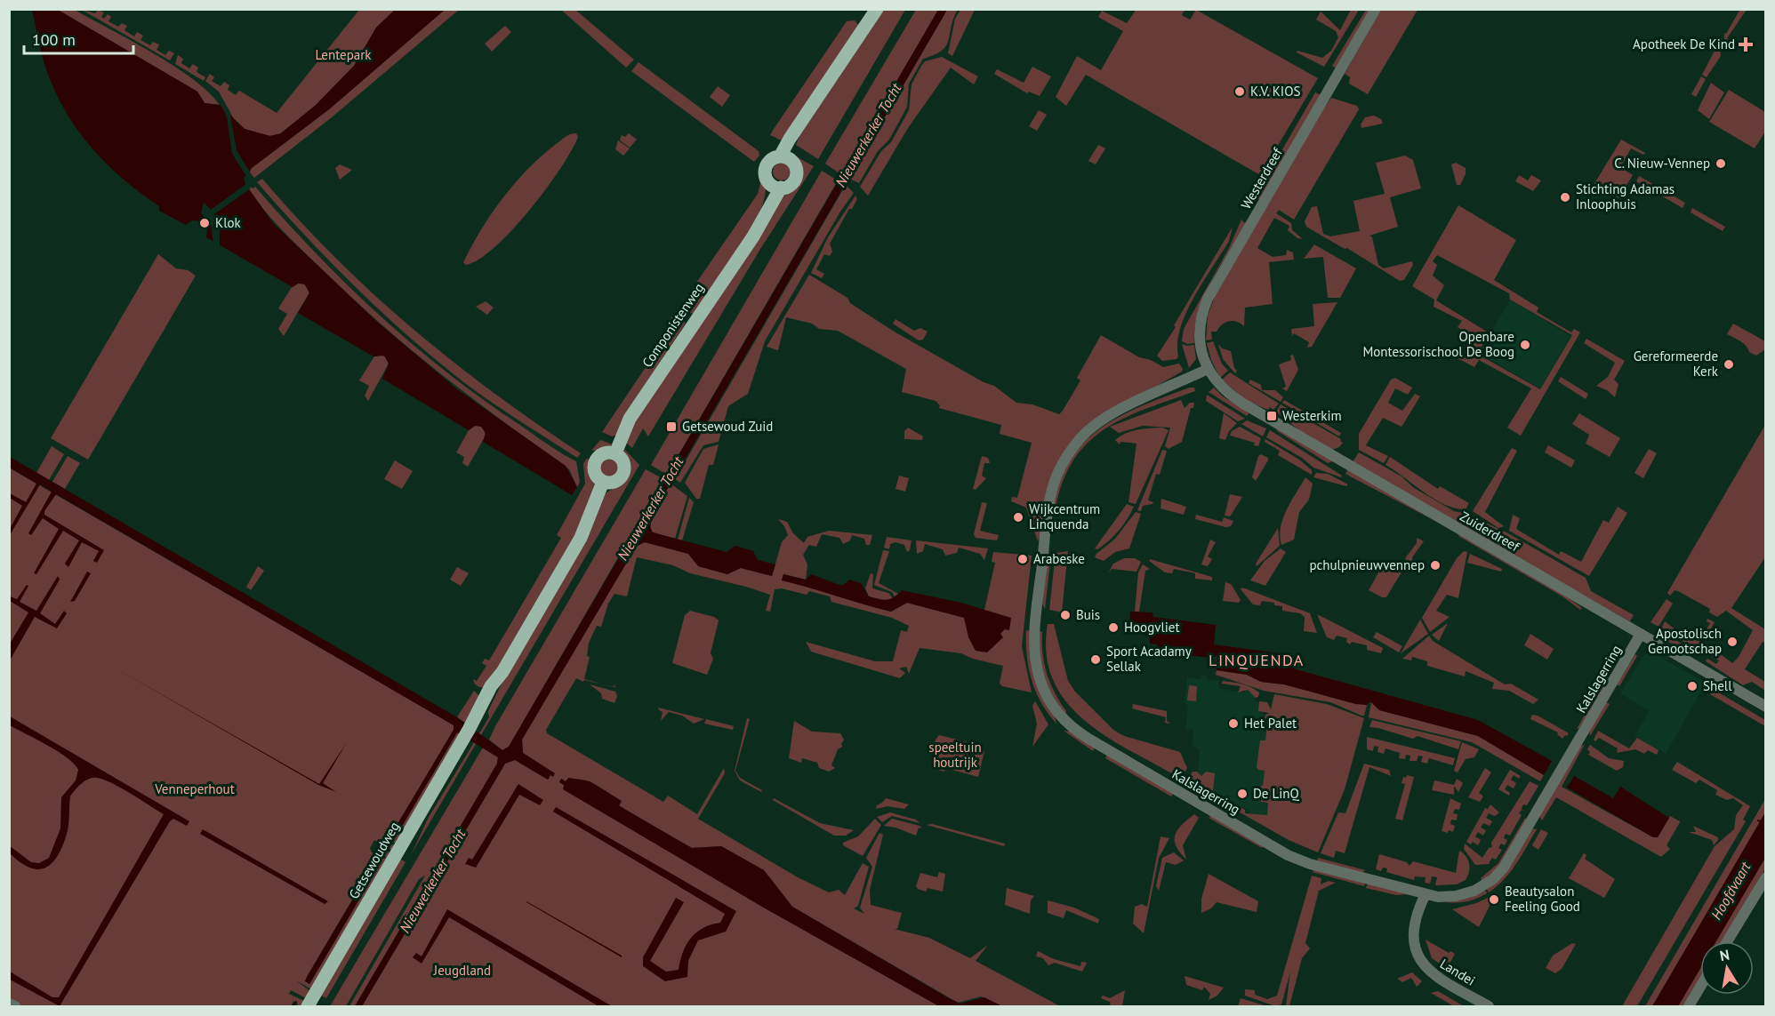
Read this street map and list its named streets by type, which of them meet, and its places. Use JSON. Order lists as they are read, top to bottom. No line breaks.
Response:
{"streets":{"main road":["Componistenweg","Getsewoudweg"],"street":["Westerdreef","Zuiderdreef","Kalslagerring","Landei"]},"crossings":[["Westerdreef","Zuiderdreef"],["Westerdreef","Kalslagerring"],["Componistenweg","Getsewoudweg"],["Zuiderdreef","Kalslagerring"],["Kalslagerring","Landei"]],"districts":["LINQUENDA"],"water":["Nieuwerkerker Tocht","Hoofdvaart"],"parks":["Lentepark","speeltuin houtrijk","Venneperhout","Jeugdland"],"places":{"health":["Apotheek De Kind"],"other":["K.V. KIOS","C. Nieuw-Vennep","Stichting Adamas Inloophuis","Klok","Openbare Montessorischool De Boog","Gereformeerde Kerk","Wijkcentrum Linquenda","Arabeske","pchulpnieuwvennep","Buis","Hoogvliet","Apostolisch Genootschap","Sport Acadamy Sellak","Shell","Het Palet","De LinQ","Beautysalon Feeling Good"],"transit":["Westerkim","Getsewoud Zuid"]},"scale_bar":"100 m","north":"top"}
